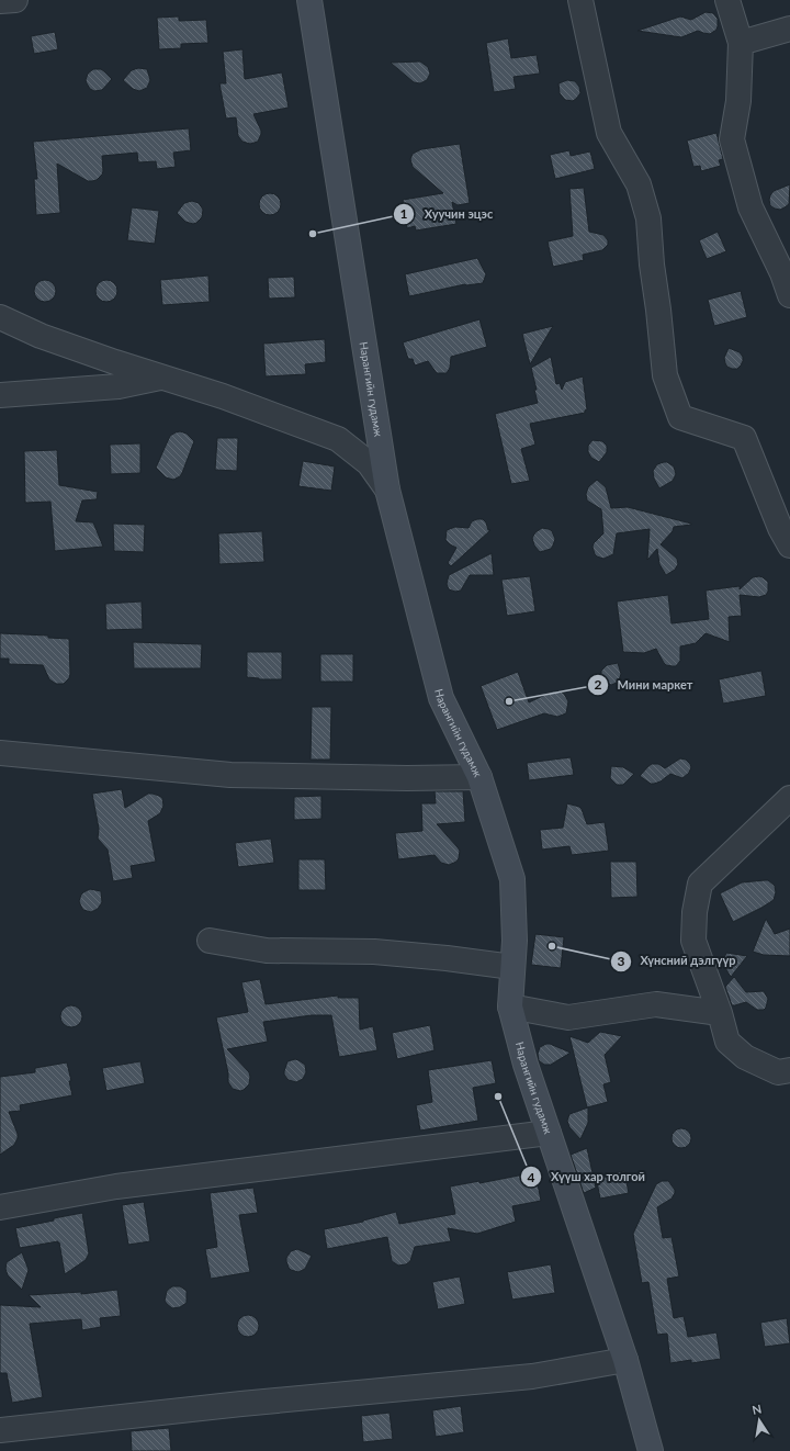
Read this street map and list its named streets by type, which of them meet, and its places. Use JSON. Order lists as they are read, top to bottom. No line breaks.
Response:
{"streets":{"main road":["Нарангийн гудамж"]},"places":["Хуучин эцэс","Мини маркет","Хүнсний дэлгүүр","Хүүш хар толгой"],"north":"top"}
